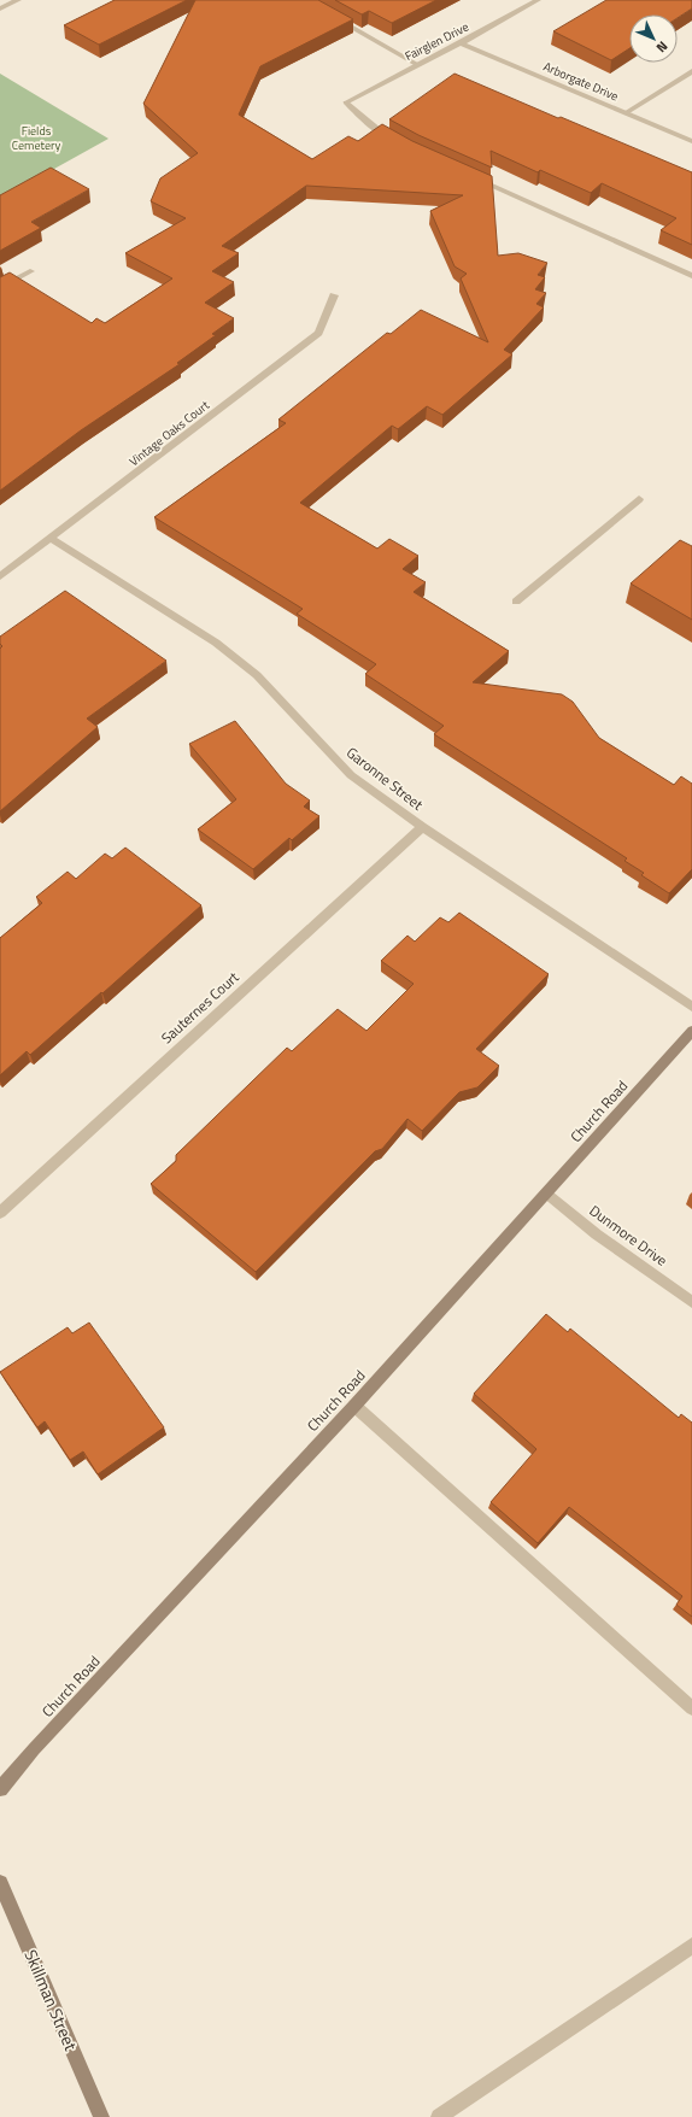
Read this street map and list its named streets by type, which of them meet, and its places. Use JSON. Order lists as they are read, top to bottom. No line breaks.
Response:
{"streets":{"street":["Fairglen Drive","Arborgate Drive","Vintage Oaks Court","Garonne Street","Sauternes Court","Church Road","Dunmore Drive","Skillman Street"]},"crossings":[["Fairglen Drive","Arborgate Drive"],["Vintage Oaks Court","Garonne Street"],["Garonne Street","Sauternes Court"],["Church Road","Dunmore Drive"]],"parks":["Fields Cemetery"],"north":"bottom right"}
